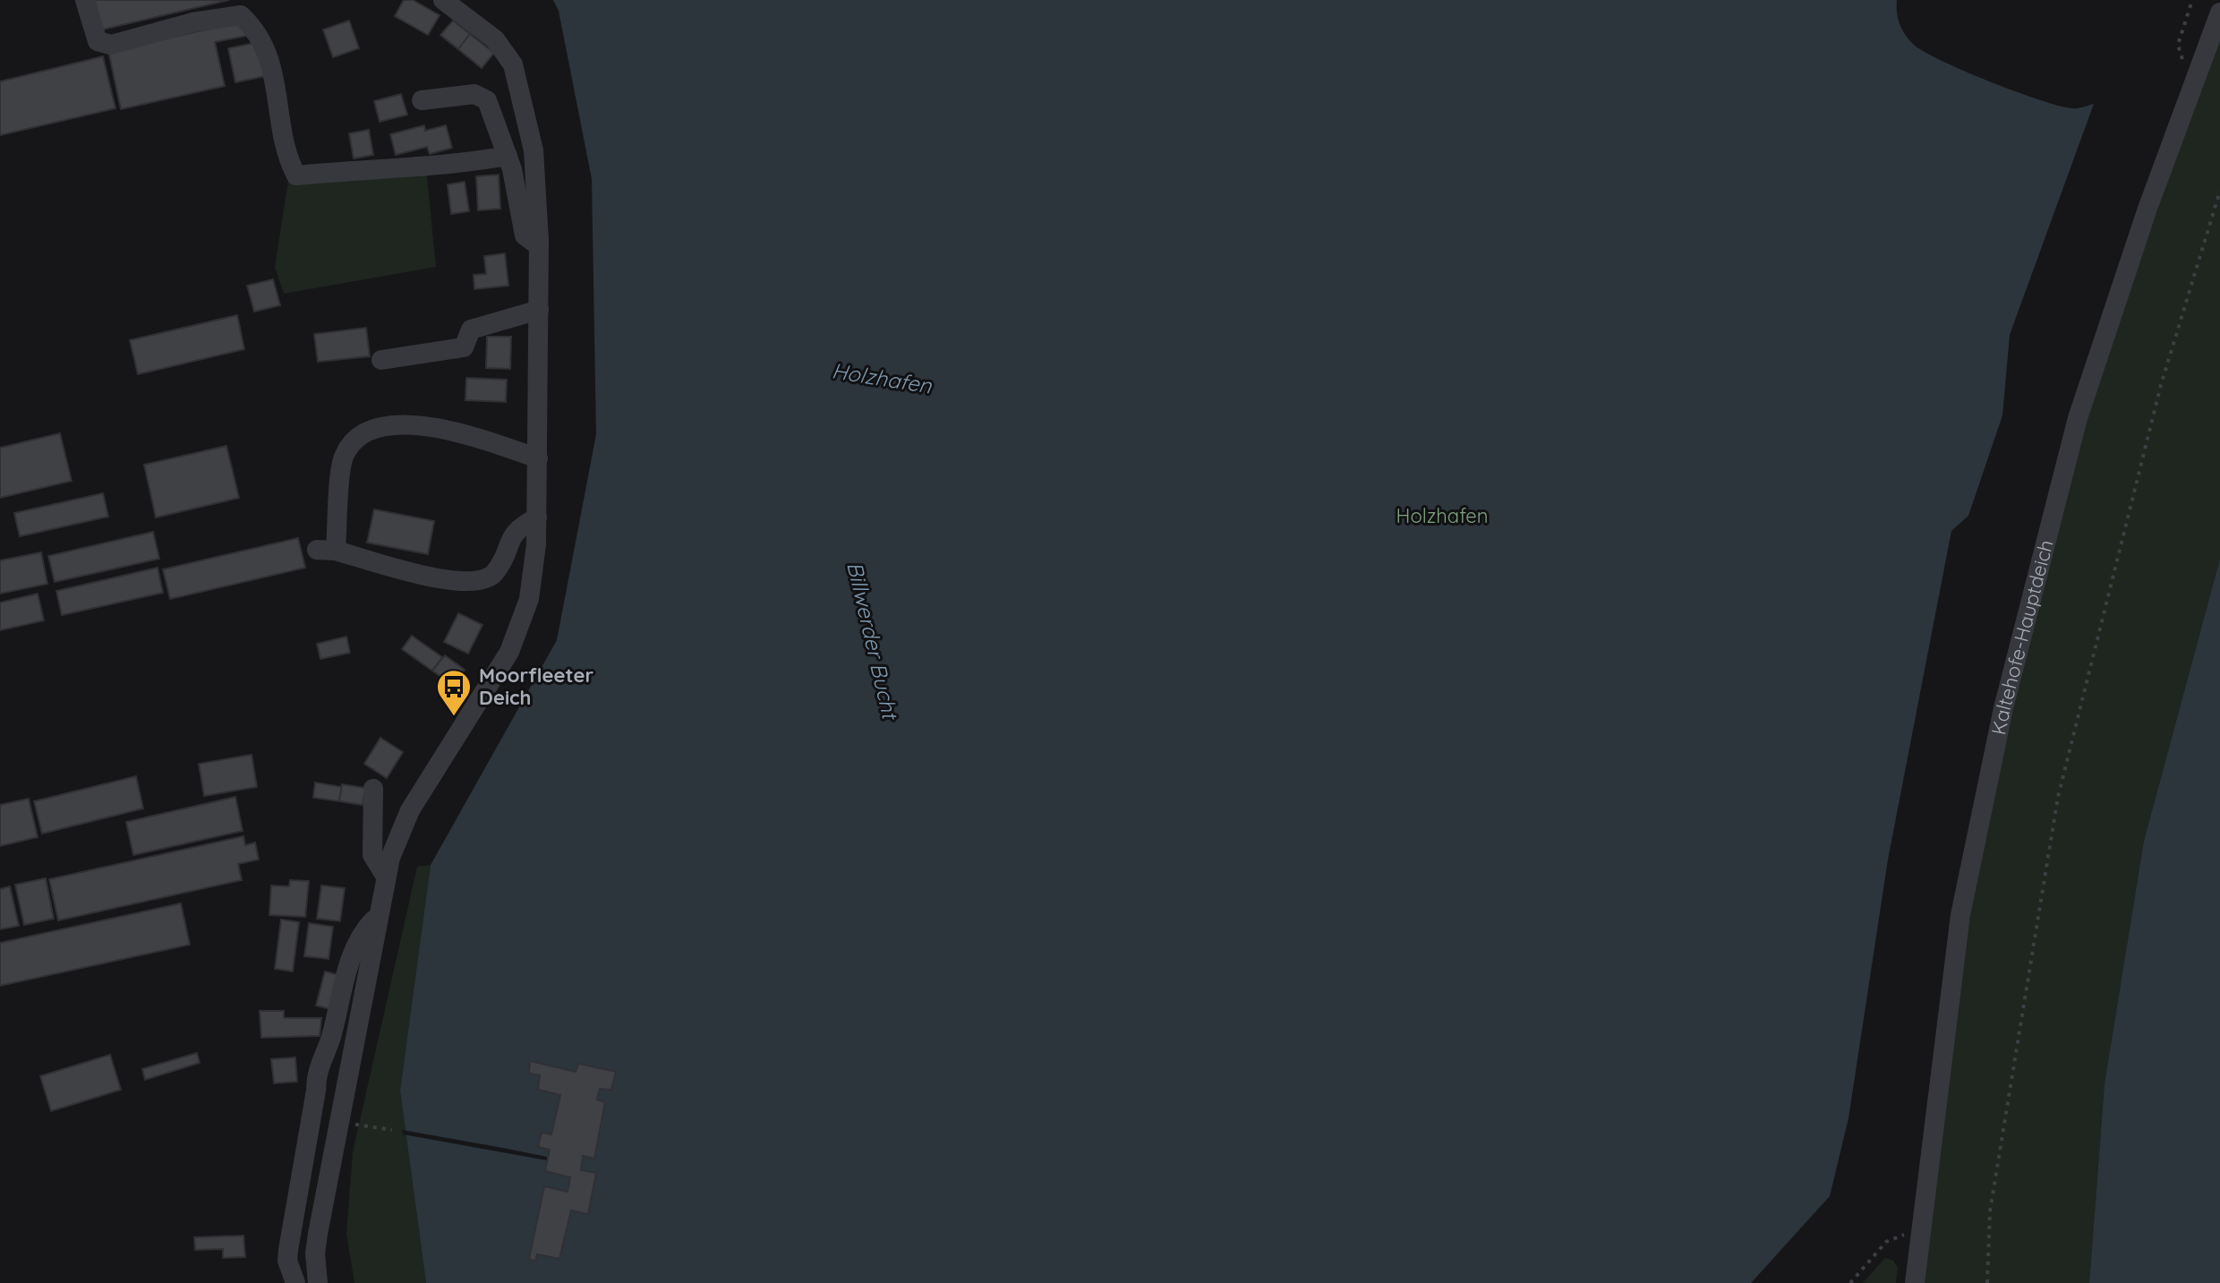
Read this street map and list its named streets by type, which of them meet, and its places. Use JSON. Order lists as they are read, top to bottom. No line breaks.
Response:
{"streets":{"street":["Kaltehofe-Hauptdeich"]},"water":["Holzhafen","Billwerder Bucht"],"parks":["Holzhafen"],"places":{"bus stop":["Moorfleeter Deich"]}}
